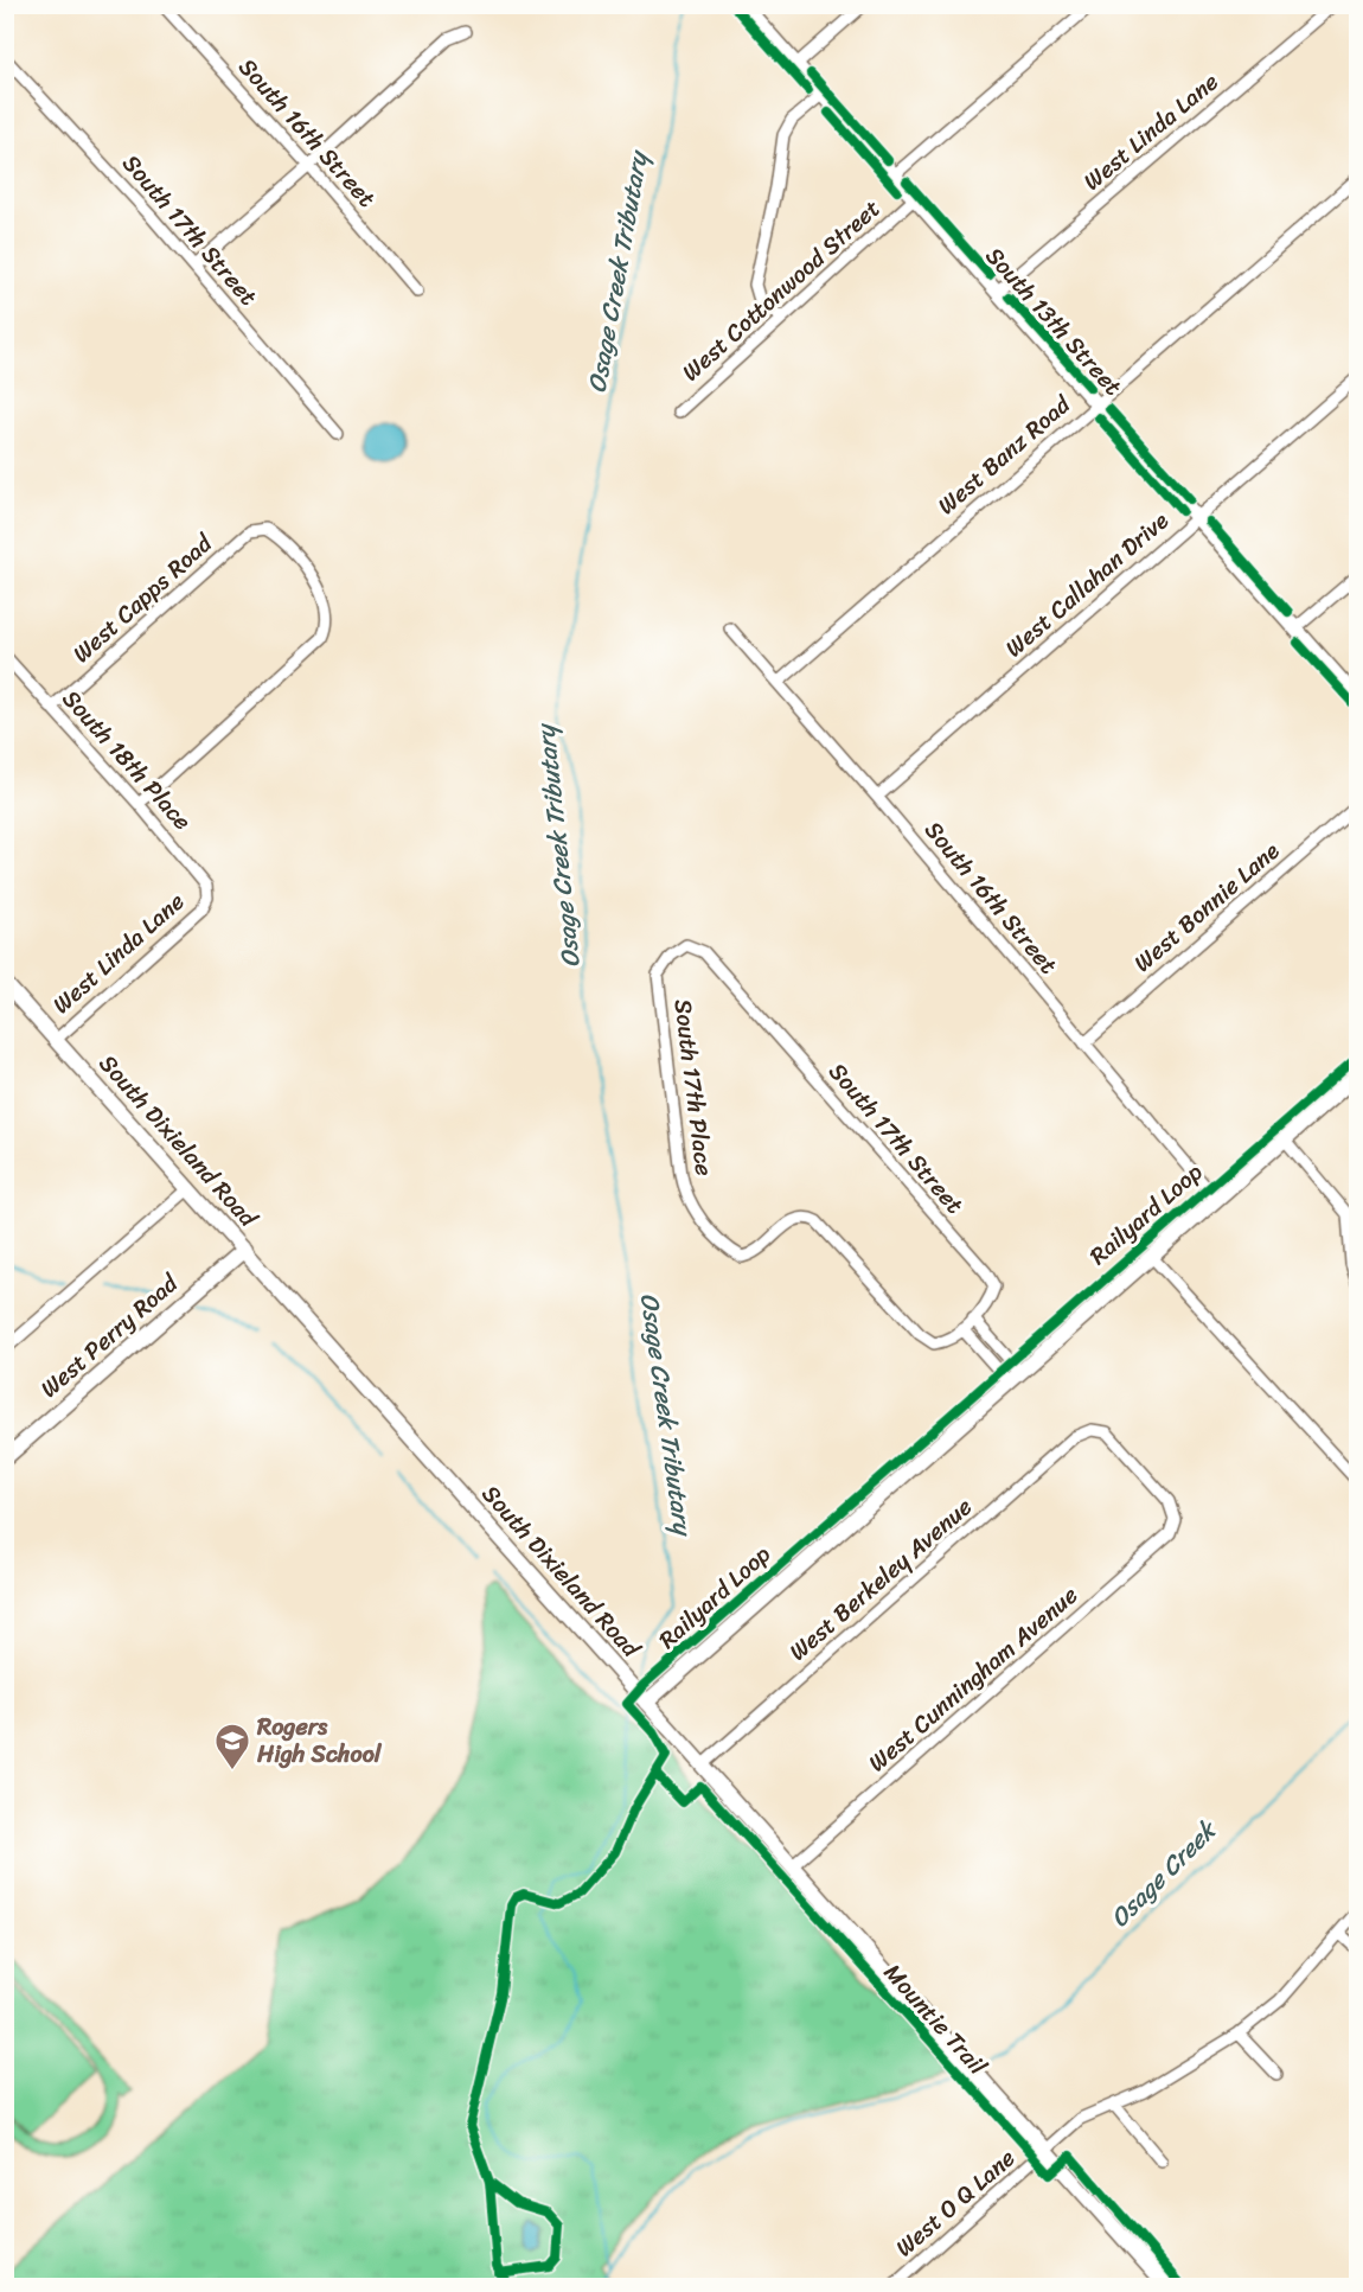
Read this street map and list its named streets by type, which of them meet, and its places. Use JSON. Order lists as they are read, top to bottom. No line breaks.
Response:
{"streets":{"street":["West Linda Lane","South 16th Street","South 17th Street","West Cottonwood Street","South 13th Street","West Banz Road","West Callahan Drive","West Capps Road","South 18th Place","West Bonnie Lane","South 17th Place","South Dixieland Road","West Perry Road","West Berkeley Avenue","West Cunningham Avenue","West O Q Lane"],"cycle path":["Railyard Loop","Mountie Trail"]},"crossings":[["West Linda Lane","South 13th Street"],["West Linda Lane","South 18th Place"],["West Linda Lane","South Dixieland Road"],["South 16th Street","West Banz Road"],["South 16th Street","West Callahan Drive"],["South 16th Street","West Bonnie Lane"],["South 17th Street","South 17th Place"],["West Cottonwood Street","South 13th Street"],["South 13th Street","West Banz Road"],["South 13th Street","West Callahan Drive"],["West Capps Road","South 18th Place"],["South Dixieland Road","West Perry Road"],["South Dixieland Road","West Berkeley Avenue"],["South Dixieland Road","West Cunningham Avenue"],["South Dixieland Road","West O Q Lane"],["West Berkeley Avenue","West Cunningham Avenue"]],"water":["Osage Creek Tributary","Osage Creek"],"places":{"school or university":["Rogers High School"]}}
